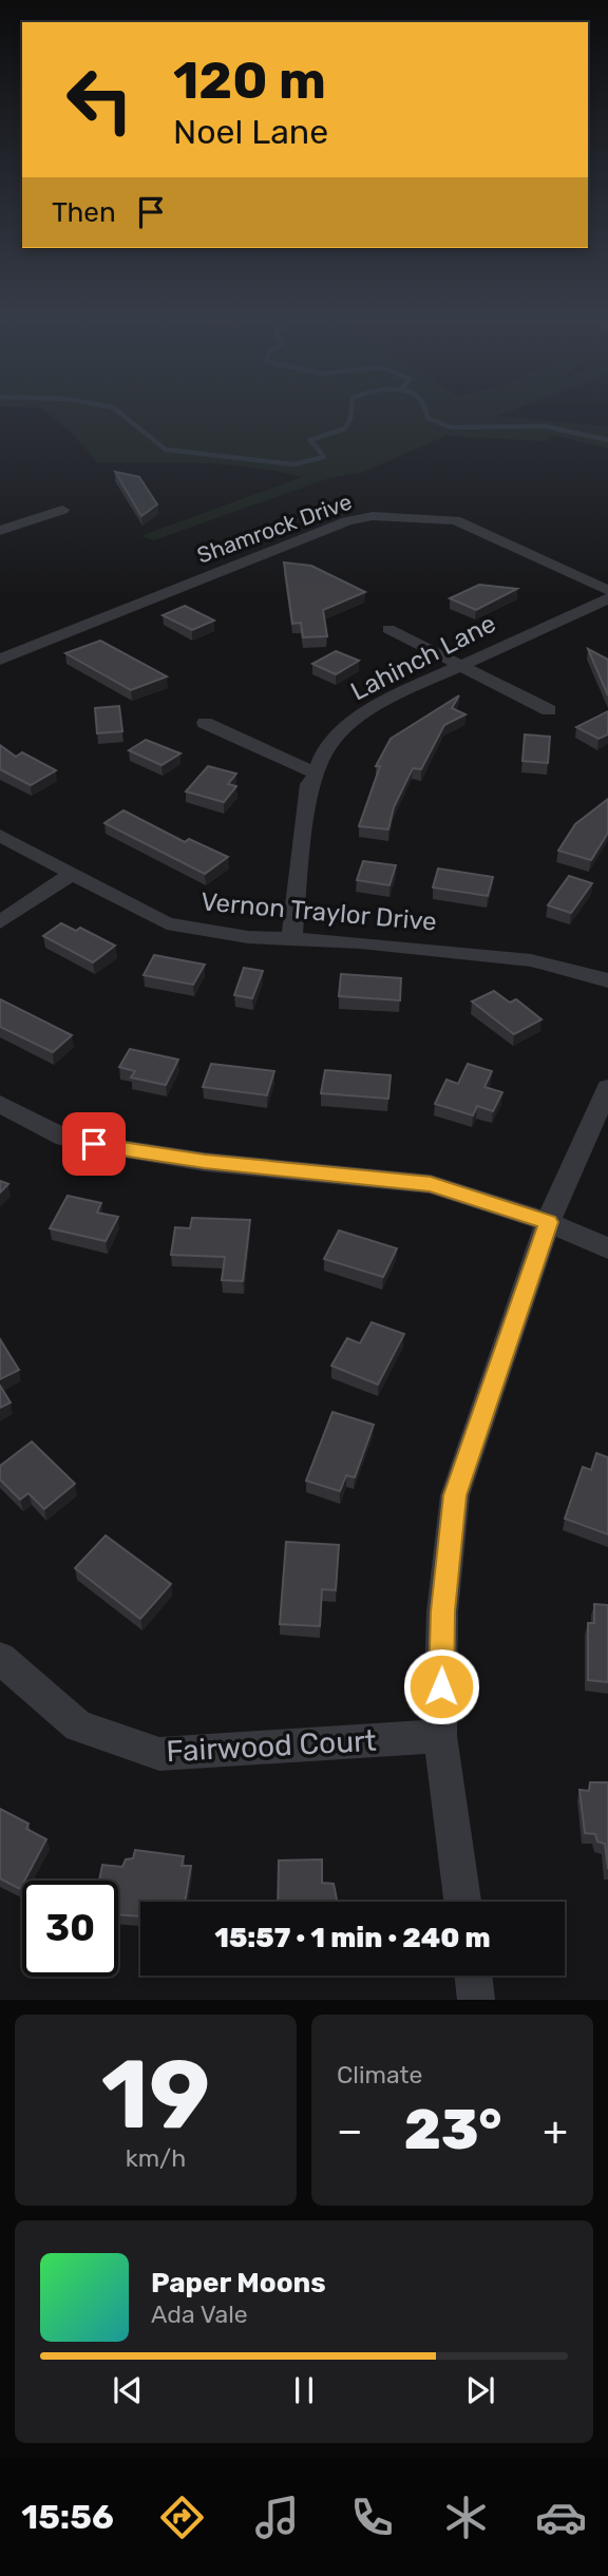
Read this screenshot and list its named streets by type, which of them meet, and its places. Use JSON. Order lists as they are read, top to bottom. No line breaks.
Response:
{"streets":{"street":["Shamrock Drive","Lahinch Lane","Vernon Traylor Drive","Fairwood Court"]},"crossings":[["Lahinch Lane","Vernon Traylor Drive"]],"page":{"turn":["120 m","Noel Lane"],"then":"Then","limit":"30","trip":"15:57 · 1 min · 240 m","tile":[["19","km/h"],"Climate"],"heat":["−","23°","+"],"song":["Paper Moons","Ada Vale"],"tabs":"15:56"}}
